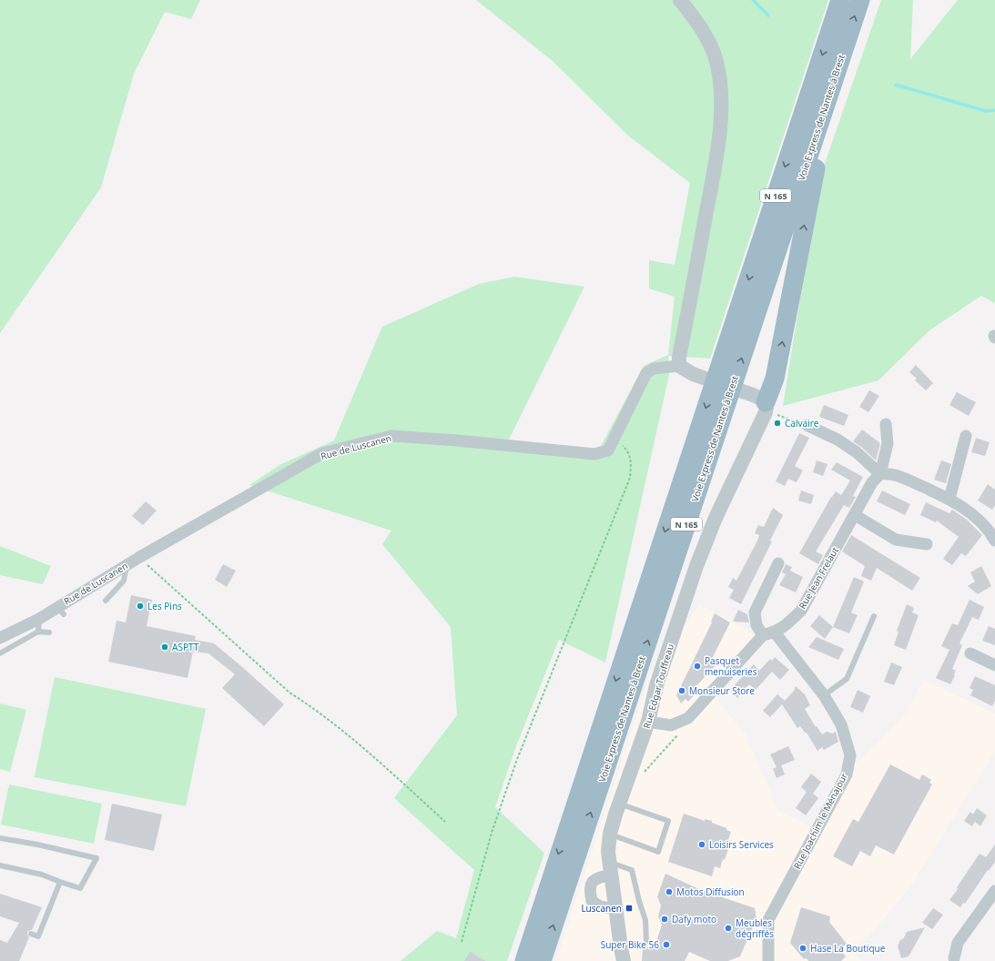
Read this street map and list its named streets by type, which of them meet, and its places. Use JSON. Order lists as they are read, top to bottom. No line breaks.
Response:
{"streets":{"highway":["Voie Express de Nantes à Brest","N 165"],"street":["Rue de Luscanen","Rue Jean Frelaut","Rue Edgar Touffreau","Rue Joachim le Ménajour"]},"crossings":[["Rue Jean Frelaut","Rue Joachim le Ménajour"]],"places":{"other":["Calvaire","Les Pins","ASPTT","Pasquet menuiseries","Monsieur Store","Loisirs Services","Motos Diffusion","Dafy moto","Meubles dégriffés","Super Bike 56","Hase La Boutique"],"transit":["Luscanen"]}}
